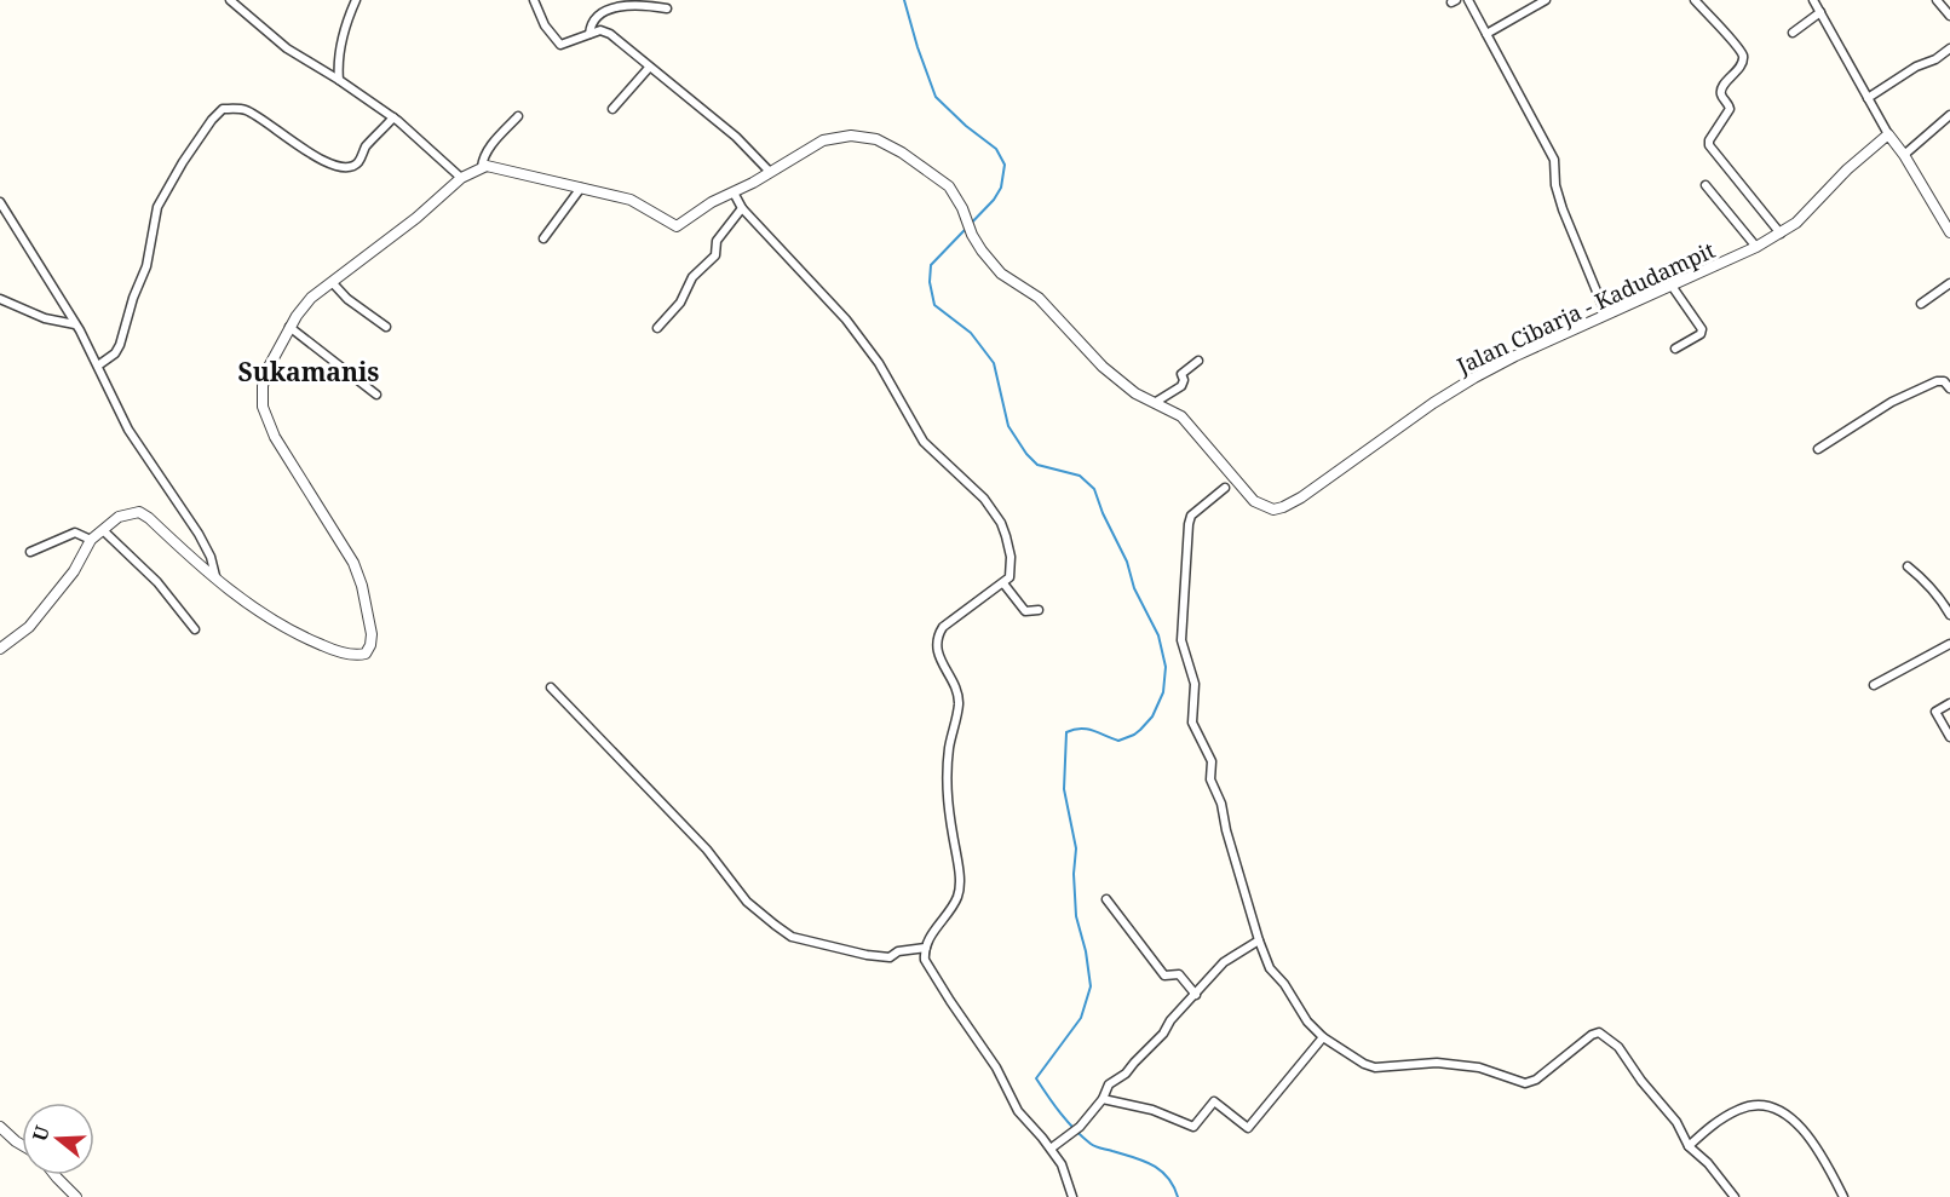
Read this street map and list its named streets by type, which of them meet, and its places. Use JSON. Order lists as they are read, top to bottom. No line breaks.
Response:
{"streets":{"street":["Jalan Cibarja - Kadudampit"]},"districts":["Sukamanis"],"north":"left"}
